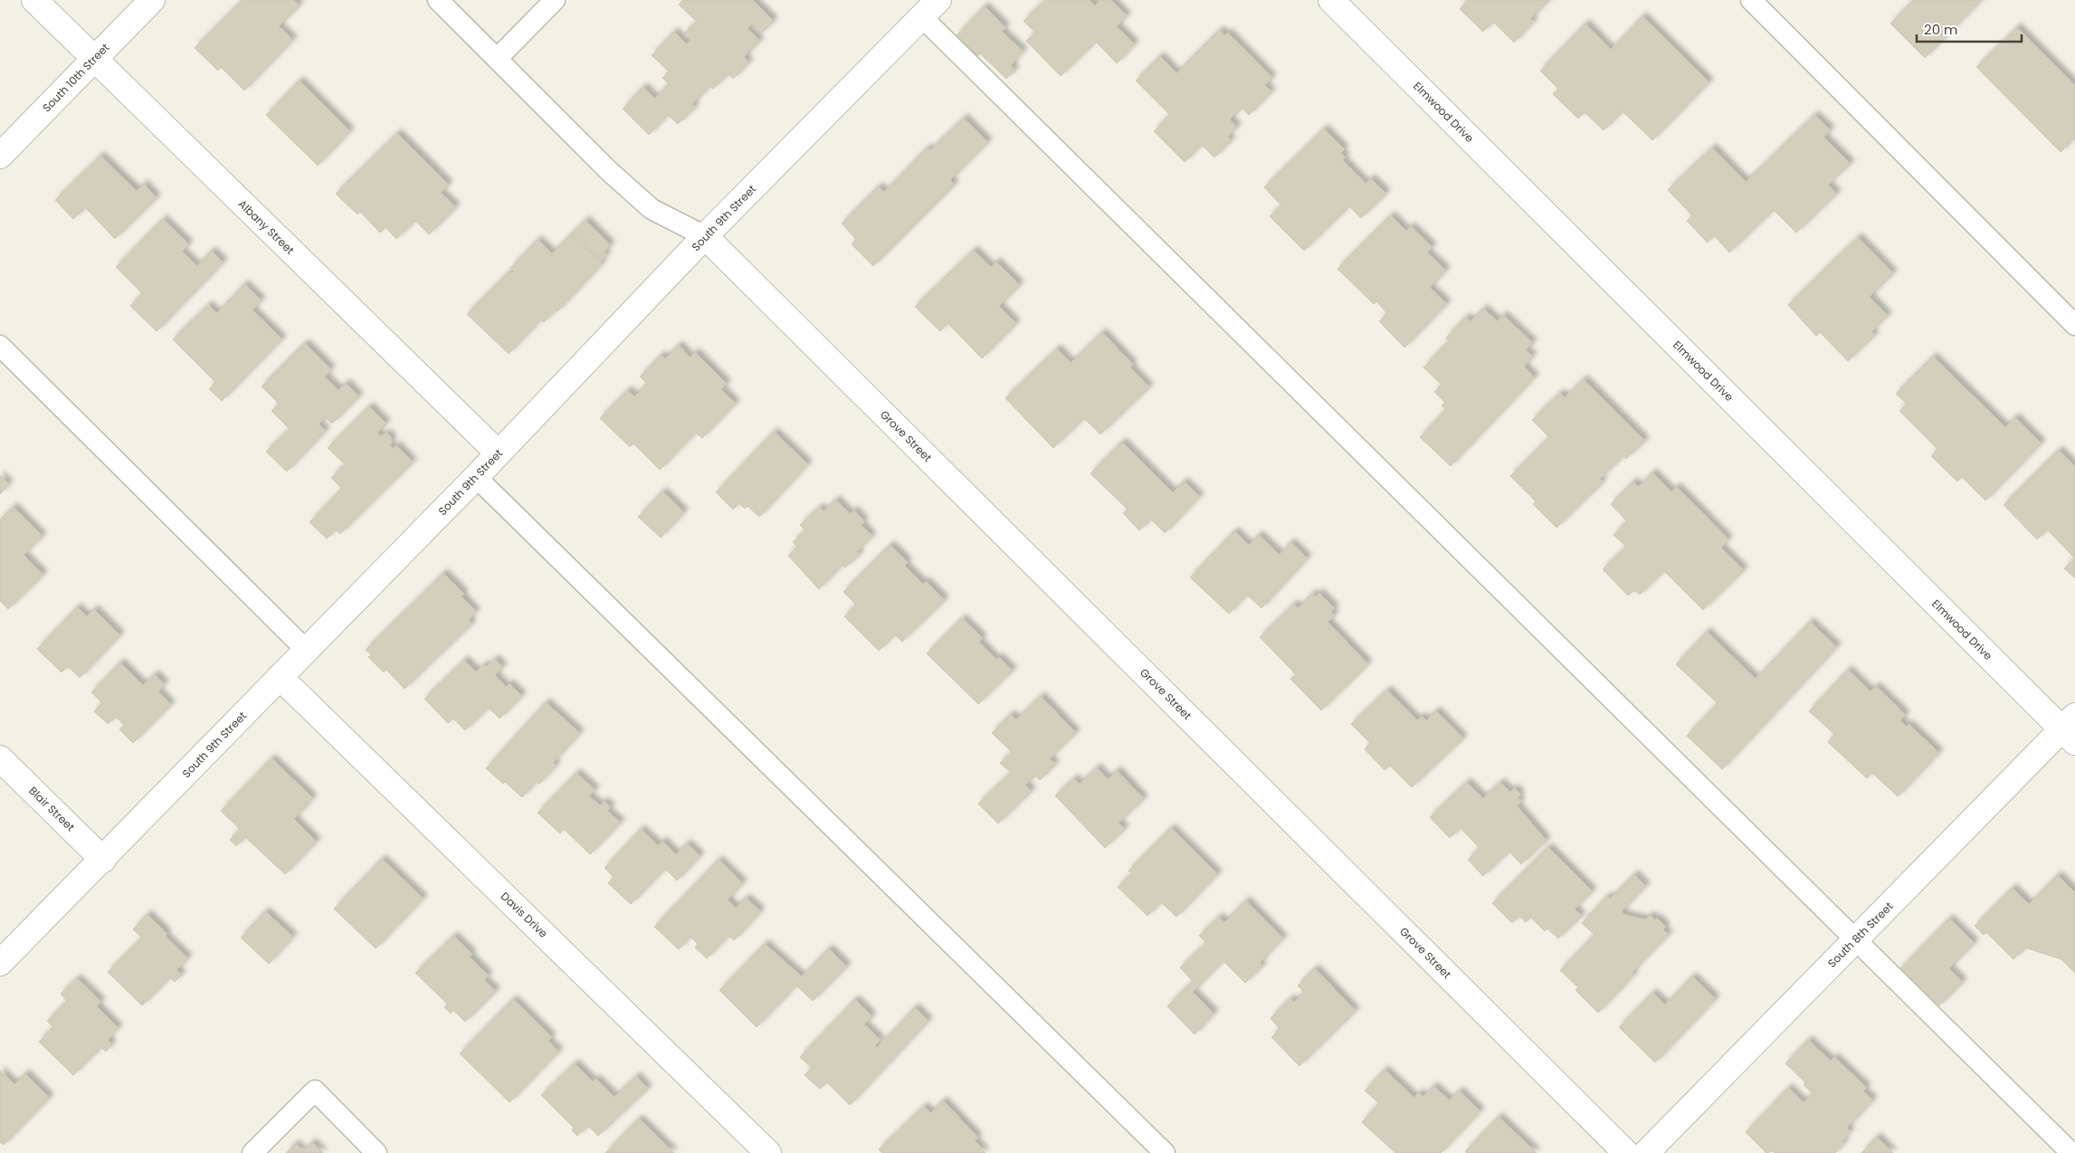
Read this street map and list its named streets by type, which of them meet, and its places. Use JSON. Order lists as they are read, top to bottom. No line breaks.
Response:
{"streets":{"street":["South 10th Street","Elmwood Drive","South 9th Street","Albany Street","Grove Street","Blair Street","Davis Drive","South 8th Street"]},"crossings":[["South 10th Street","Albany Street"],["Elmwood Drive","South 8th Street"],["South 9th Street","Albany Street"],["South 9th Street","Grove Street"],["South 9th Street","Blair Street"],["South 9th Street","Davis Drive"]],"scale_bar":"20 m"}
